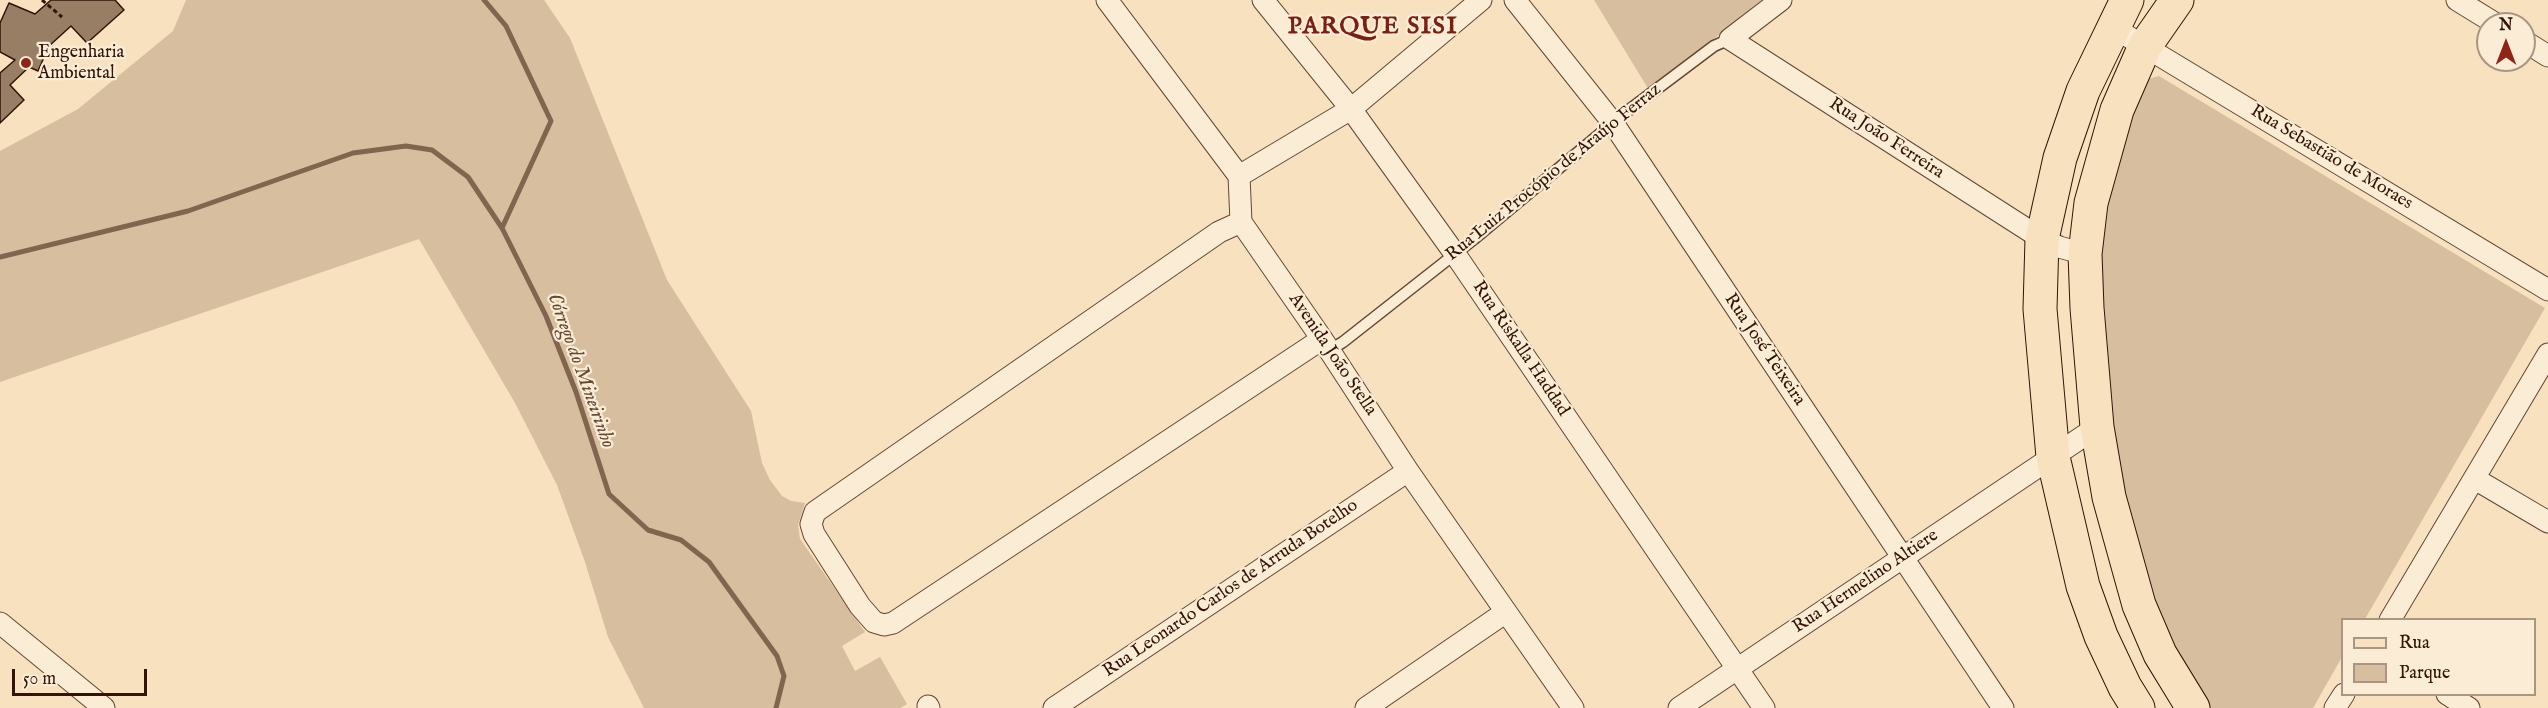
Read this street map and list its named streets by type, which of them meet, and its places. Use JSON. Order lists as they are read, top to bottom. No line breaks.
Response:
{"streets":{"street":["Rua João Ferreira","Rua Sebastião de Moraes","Rua Luiz Procópio de Araújo Ferraz","Rua Riskalla Haddad","Rua José Teixeira","Avenida João Stella","Rua Hermelino Altiere","Rua Leonardo Carlos de Arruda Botelho"]},"crossings":[["Rua João Ferreira","Rua Luiz Procópio de Araújo Ferraz"],["Rua Luiz Procópio de Araújo Ferraz","Rua Riskalla Haddad"],["Rua Luiz Procópio de Araújo Ferraz","Rua José Teixeira"],["Rua Luiz Procópio de Araújo Ferraz","Avenida João Stella"],["Rua Riskalla Haddad","Rua Hermelino Altiere"],["Rua José Teixeira","Rua Hermelino Altiere"],["Avenida João Stella","Rua Leonardo Carlos de Arruda Botelho"]],"districts":["PARQUE SISI"],"water":["Córrego do Mineirinho"],"places":["Engenharia Ambiental"],"legend":["Rua","Parque"],"scale_bar":"50 m","north":"top"}
